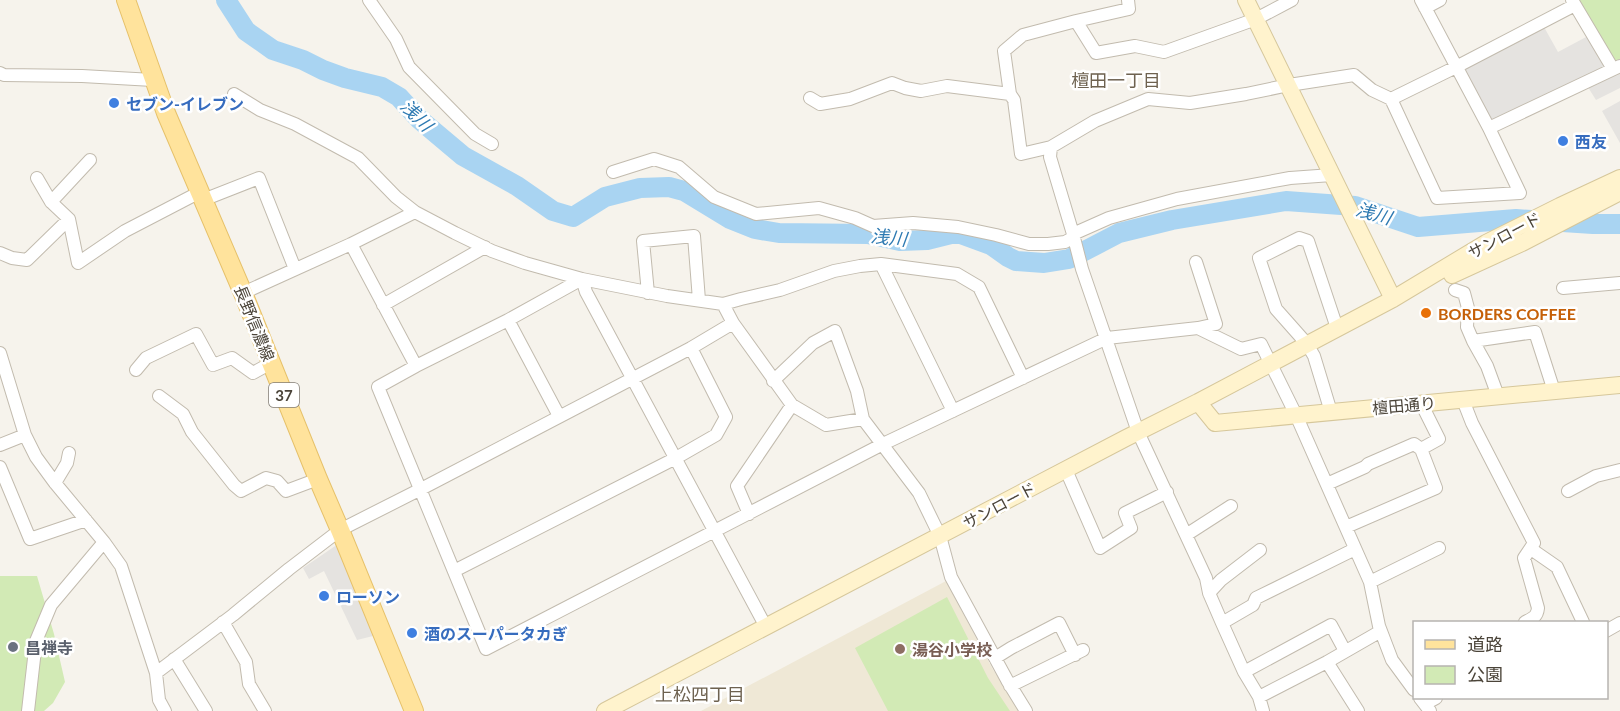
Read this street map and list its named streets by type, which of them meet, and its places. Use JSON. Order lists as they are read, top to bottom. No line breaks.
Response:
{"streets":{"main road":["長野信濃線","37"],"street":["サンロード","檀田通り"]},"crossings":[["サンロード","檀田通り"]],"districts":["檀田一丁目","上松四丁目"],"water":["浅川"],"places":["セブン-イレブン","西友","BORDERS COFFEE","ローソン","酒のスーパータカぎ","昌禅寺","湯谷小学校"],"legend":["道路","公園"]}
